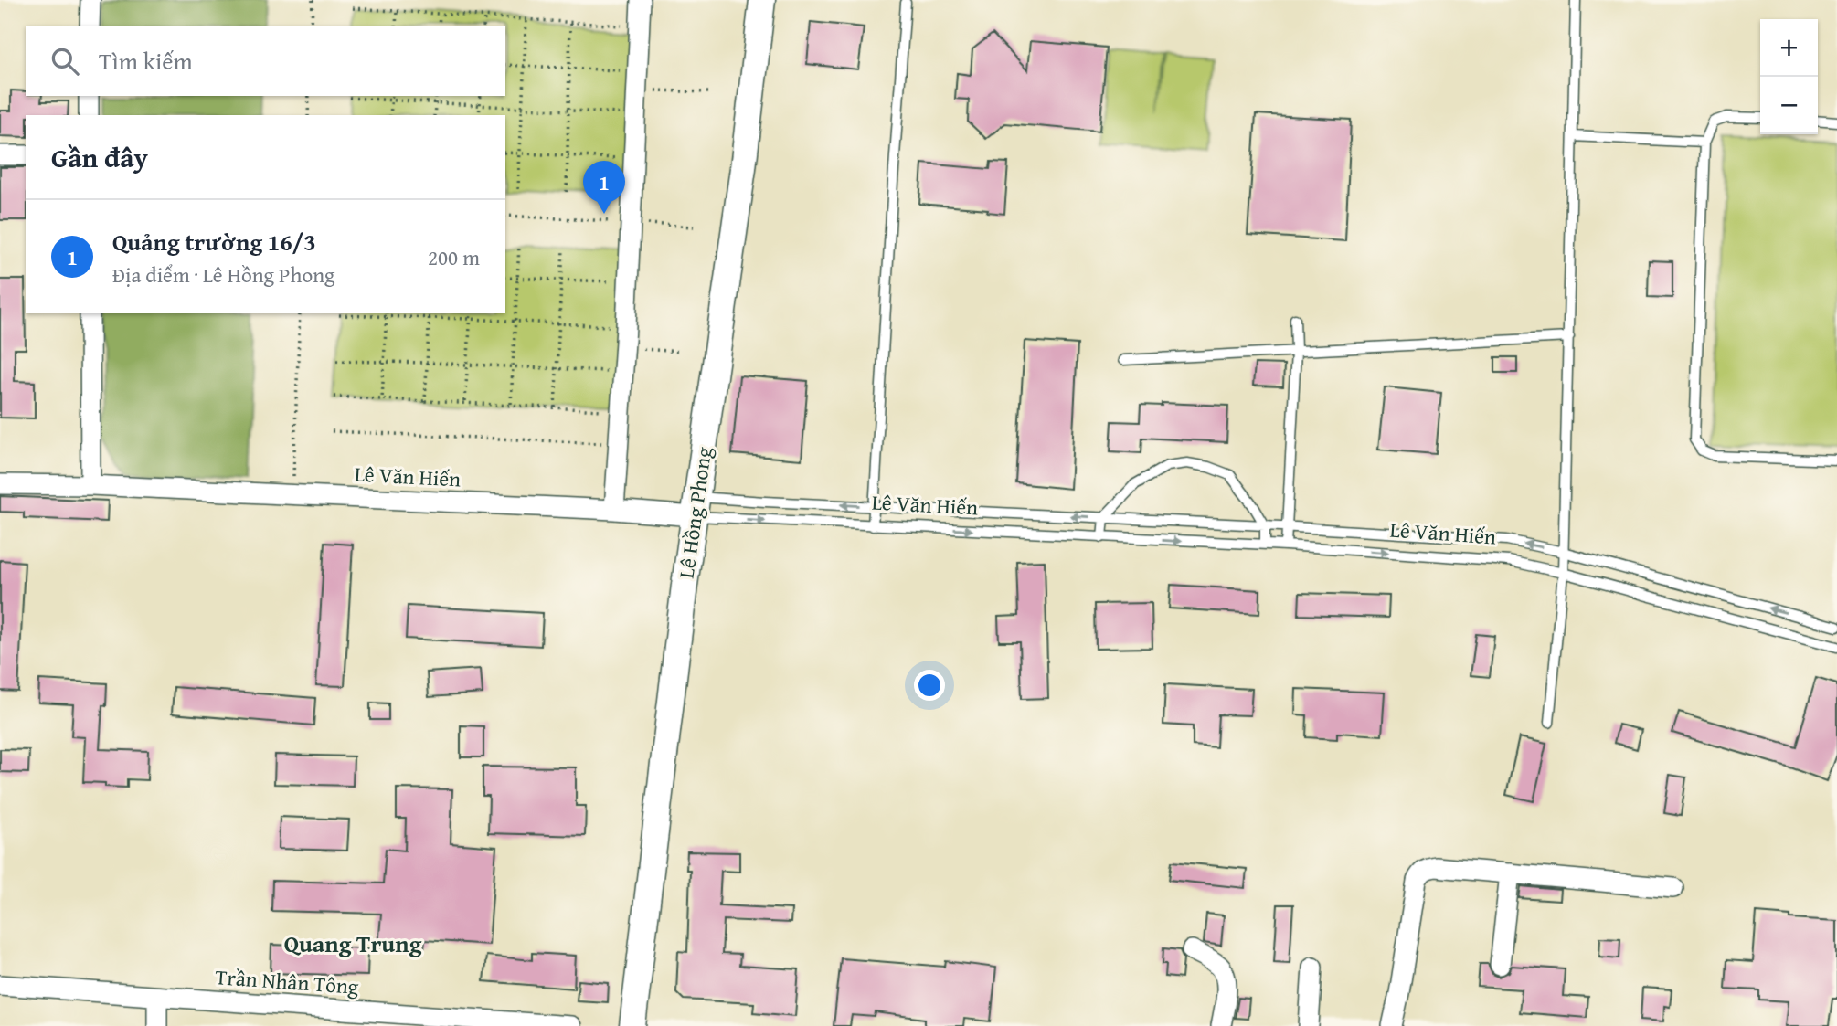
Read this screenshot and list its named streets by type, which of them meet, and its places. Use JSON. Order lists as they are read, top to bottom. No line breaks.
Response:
{"streets":{"street":["Lê Văn Hiến","Lê Hồng Phong","Trần Nhân Tông"]},"crossings":[["Lê Văn Hiến","Lê Hồng Phong"]],"districts":["Quang Trung"],"page":{"map_buttons":["+","−"],"search":"Tìm kiếm","heading":"Gần đây","pins":"1","list":[{"mark":"1","name":"Quảng trường 16/3","note":"Địa điểm · Lê Hồng Phong","value":"200 m"}]}}
